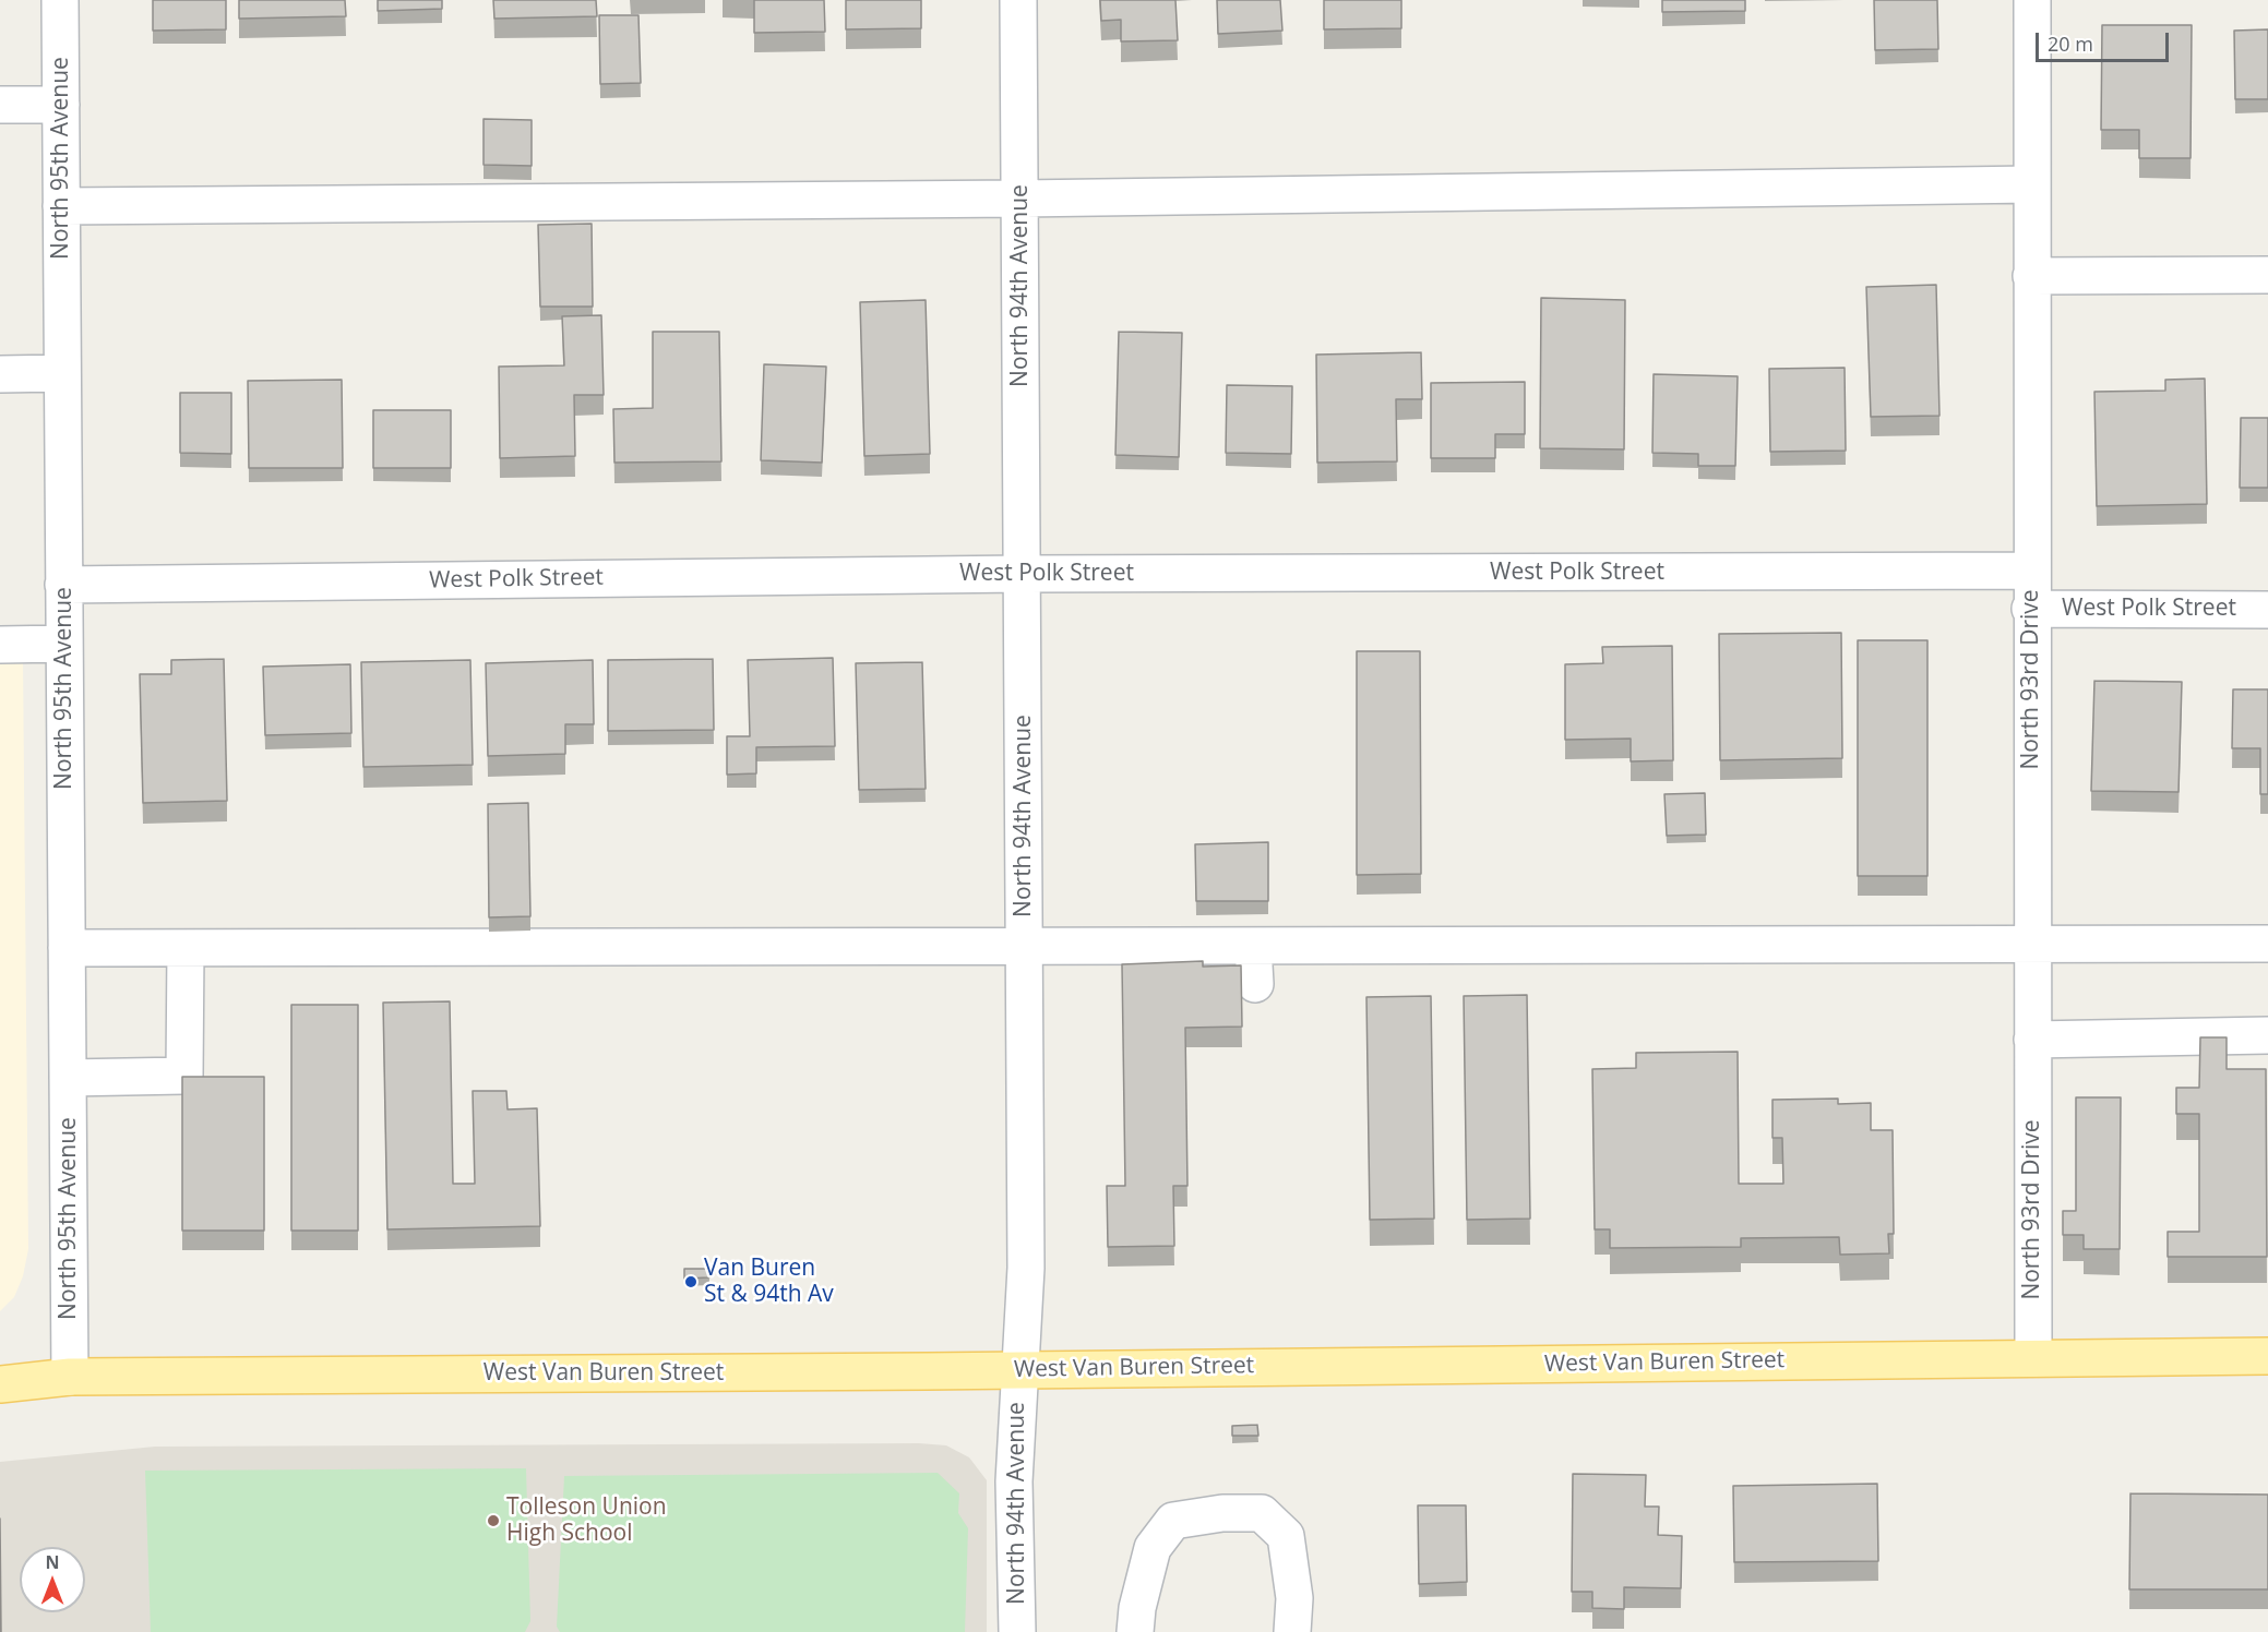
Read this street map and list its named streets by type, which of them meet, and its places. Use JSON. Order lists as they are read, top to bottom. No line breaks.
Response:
{"streets":{"main road":["West Van Buren Street"],"street":["North 95th Avenue","North 94th Avenue","West Polk Street","North 93rd Drive"]},"crossings":[["North 95th Avenue","West Polk Street"],["North 95th Avenue","West Van Buren Street"],["North 94th Avenue","West Polk Street"],["North 94th Avenue","West Van Buren Street"],["West Polk Street","North 93rd Drive"],["North 93rd Drive","West Van Buren Street"]],"places":["Van Buren St & 94th Av","Tolleson Union High School"],"scale_bar":"20 m","north":"top"}
